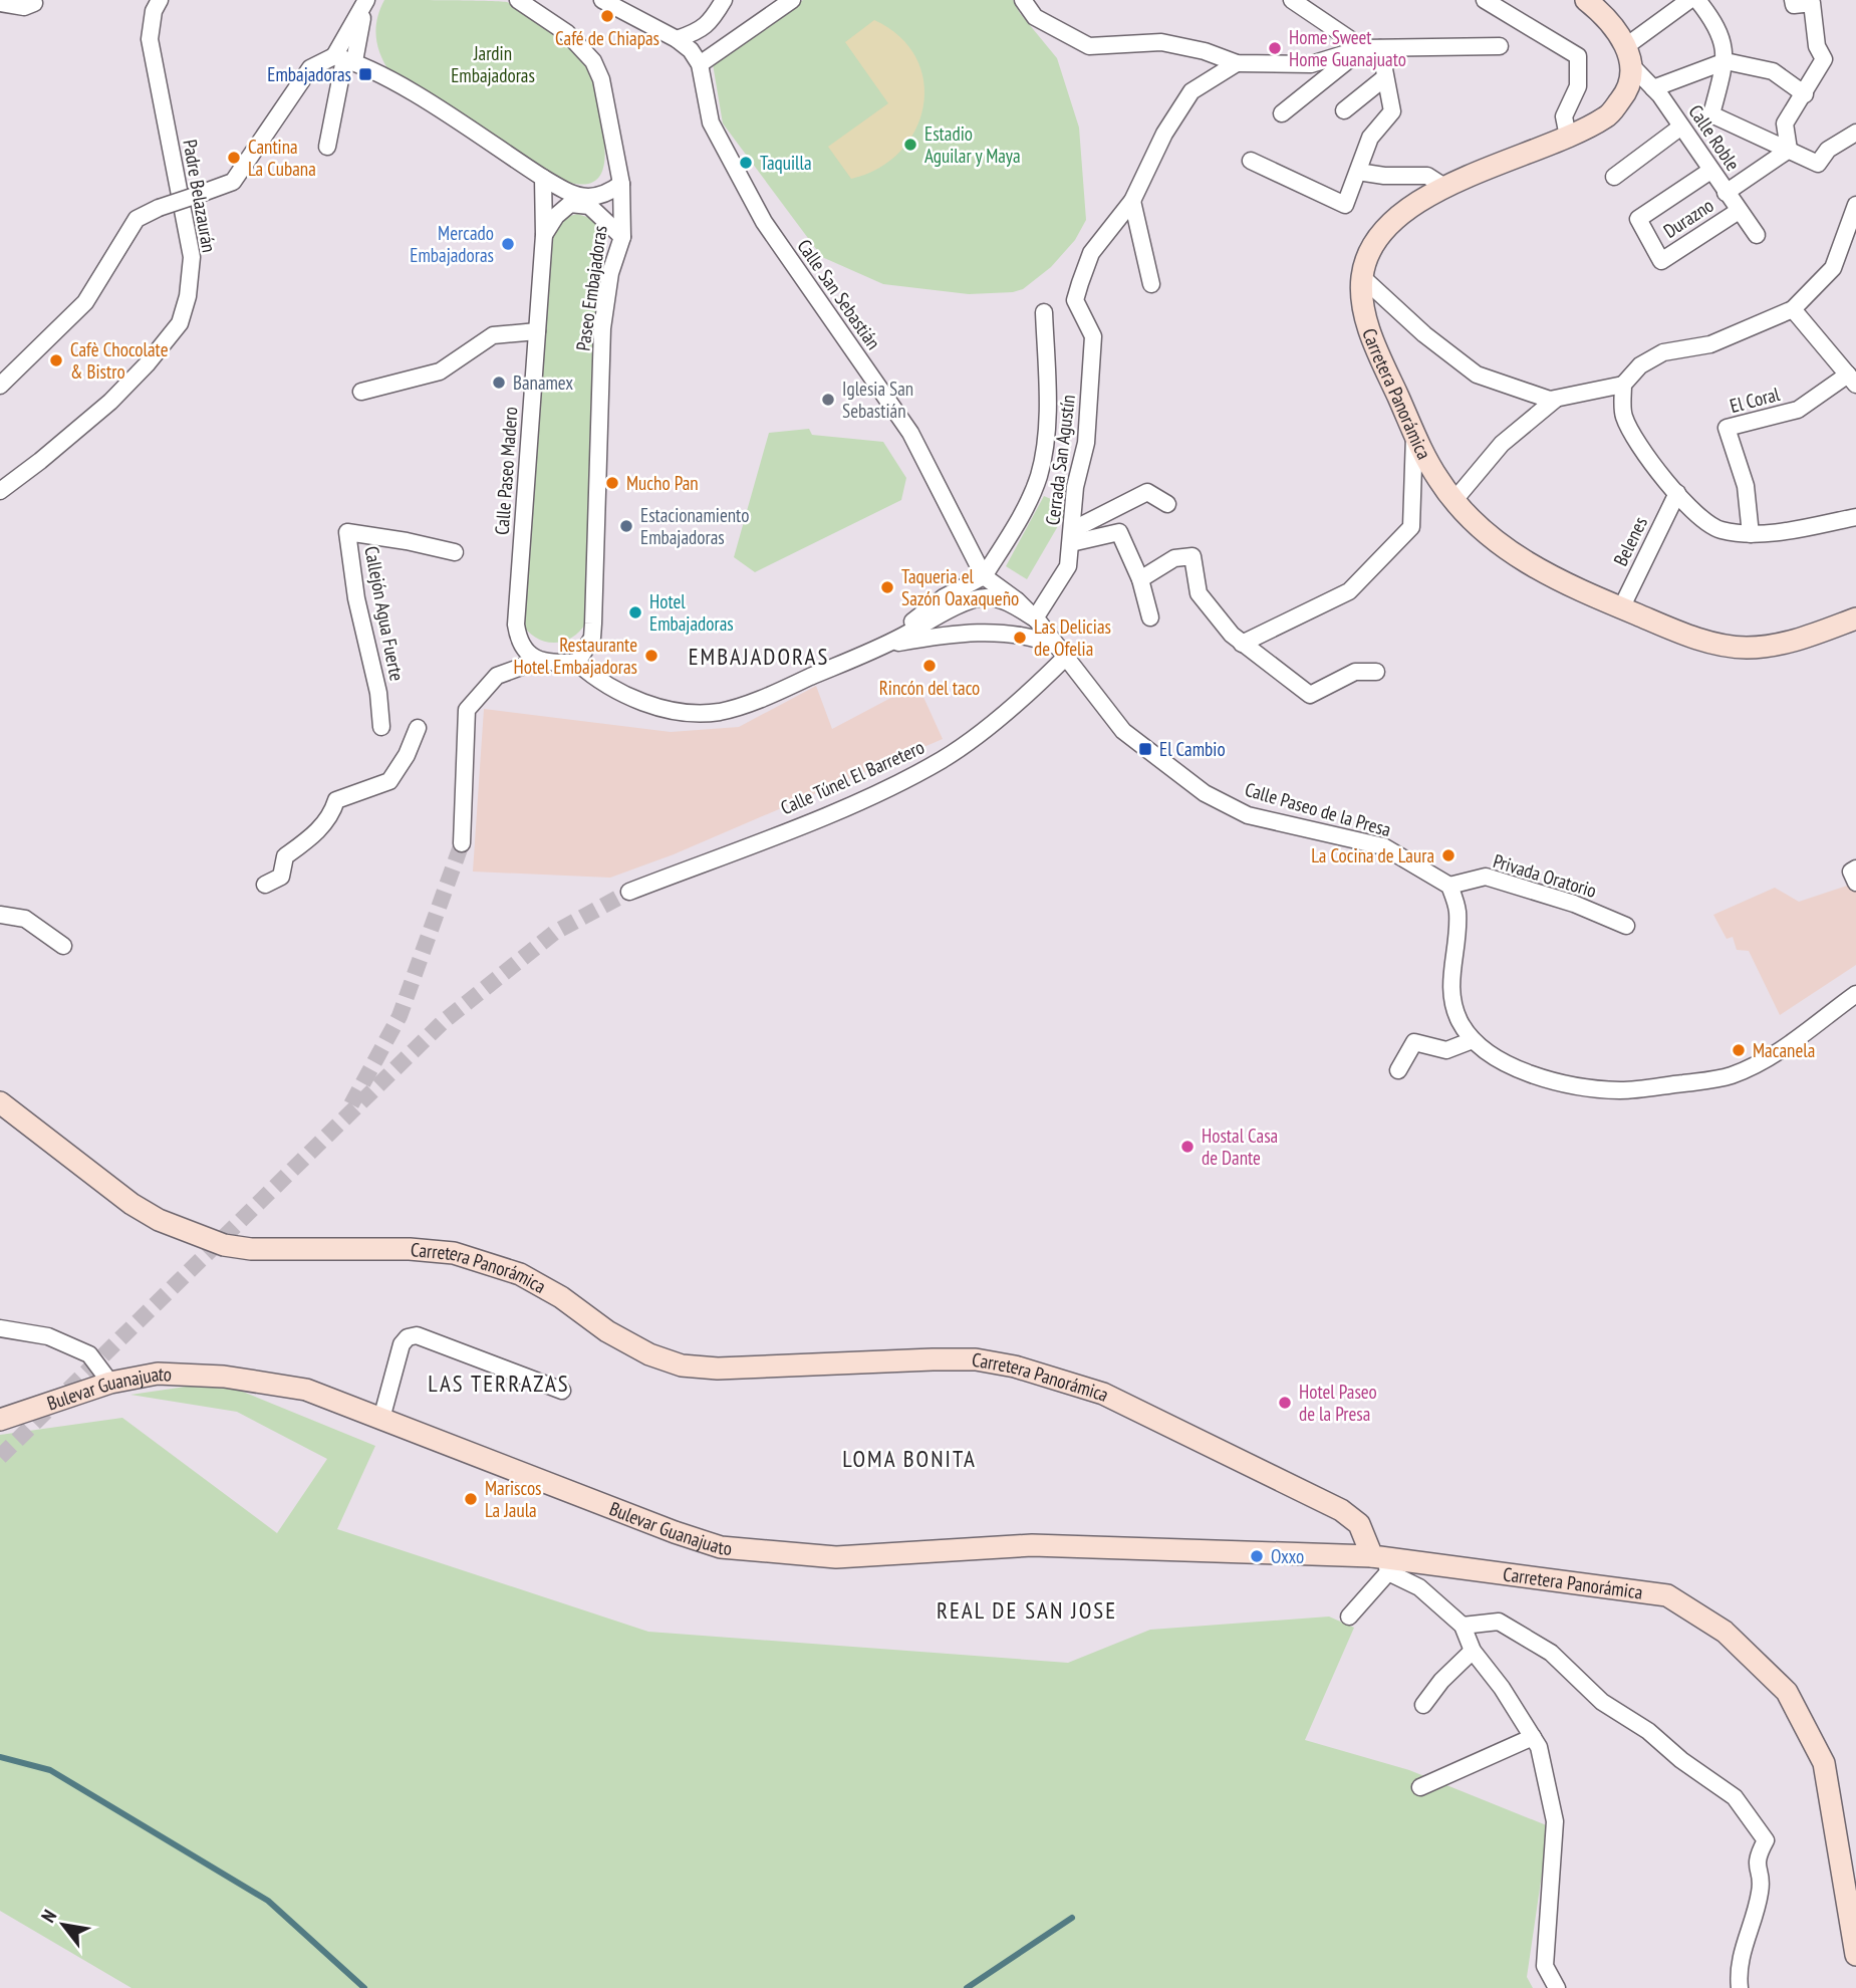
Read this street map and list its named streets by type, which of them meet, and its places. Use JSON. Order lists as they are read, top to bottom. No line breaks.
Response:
{"streets":{"street":["Calle Roble","Padre Belazaurán","Durazno","Paseo Embajadoras","Calle San Sebastián","Carretera Panorámica","El Coral","Cerrada San Agustín","Calle Paseo Madero","Belenes","Callejón Agua Fuerte","Calle Túnel El Barretero","Calle Paseo de la Presa","Privada Oratorio","Bulevar Guanajuato"]},"crossings":[["Calle Roble","Durazno"],["Calle Roble","Carretera Panorámica"],["Calle San Sebastián","Cerrada San Agustín"],["Calle San Sebastián","Calle Paseo de la Presa"],["Carretera Panorámica","Belenes"],["Carretera Panorámica","Bulevar Guanajuato"],["Cerrada San Agustín","Calle Paseo de la Presa"],["Calle Túnel El Barretero","Calle Paseo de la Presa"],["Calle Paseo de la Presa","Privada Oratorio"]],"districts":["EMBAJADORAS","LAS TERRAZAS","LOMA BONITA","REAL DE SAN JOSE"],"parks":["Jardin Embajadoras"],"places":{"other":["Café de Chiapas","Home Sweet Home Guanajuato","Estadio Aguilar y Maya","Cantina La Cubana","Taquilla","Mercado Embajadoras","Cafè Chocolate & Bistro","Banamex","Iglesia San Sebastián","Mucho Pan","Estacionamiento Embajadoras","Taqueria el Sazón Oaxaqueño","Hotel Embajadoras","Las Delicias de Ofelia","Restaurante Hotel Embajadoras","Rincón del taco","La Cocina de Laura","Macanela","Hostal Casa de Dante","Hotel Paseo de la Presa","Mariscos La Jaula","Oxxo"],"transit":["Embajadoras","El Cambio"]},"north":"top left"}
